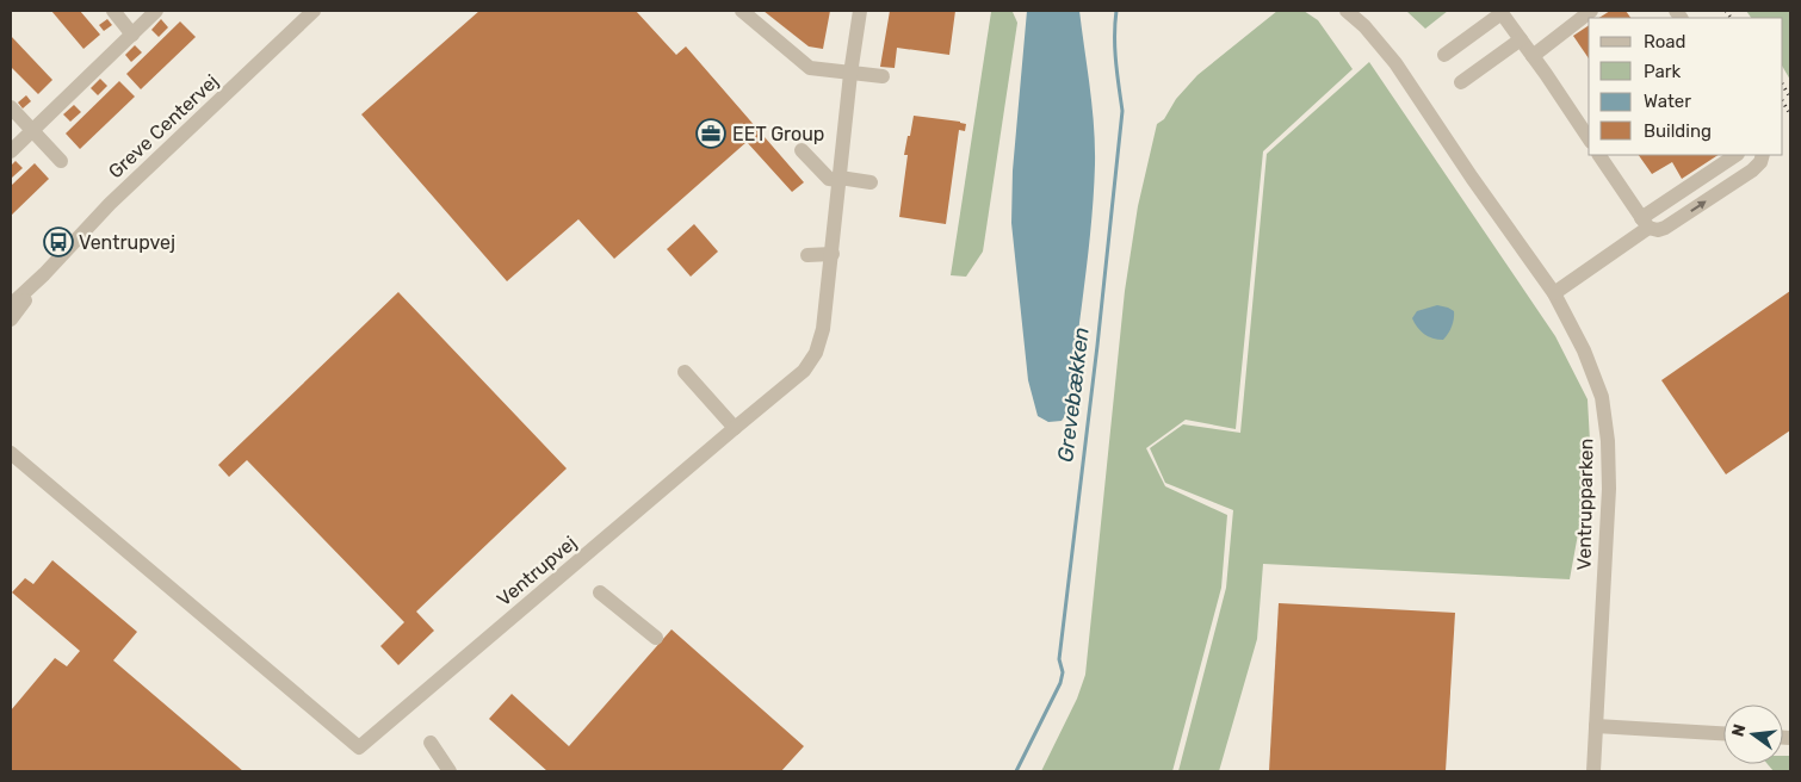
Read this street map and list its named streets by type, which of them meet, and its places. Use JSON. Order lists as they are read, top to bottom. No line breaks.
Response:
{"streets":{"street":["Greve Centervej","Ventrupparken","Ventrupvej"]},"water":["Grevebækken"],"places":{"office":["EET Group"],"bus stop":["Ventrupvej"]},"legend":["Road","Park","Water","Building"],"north":"left"}
